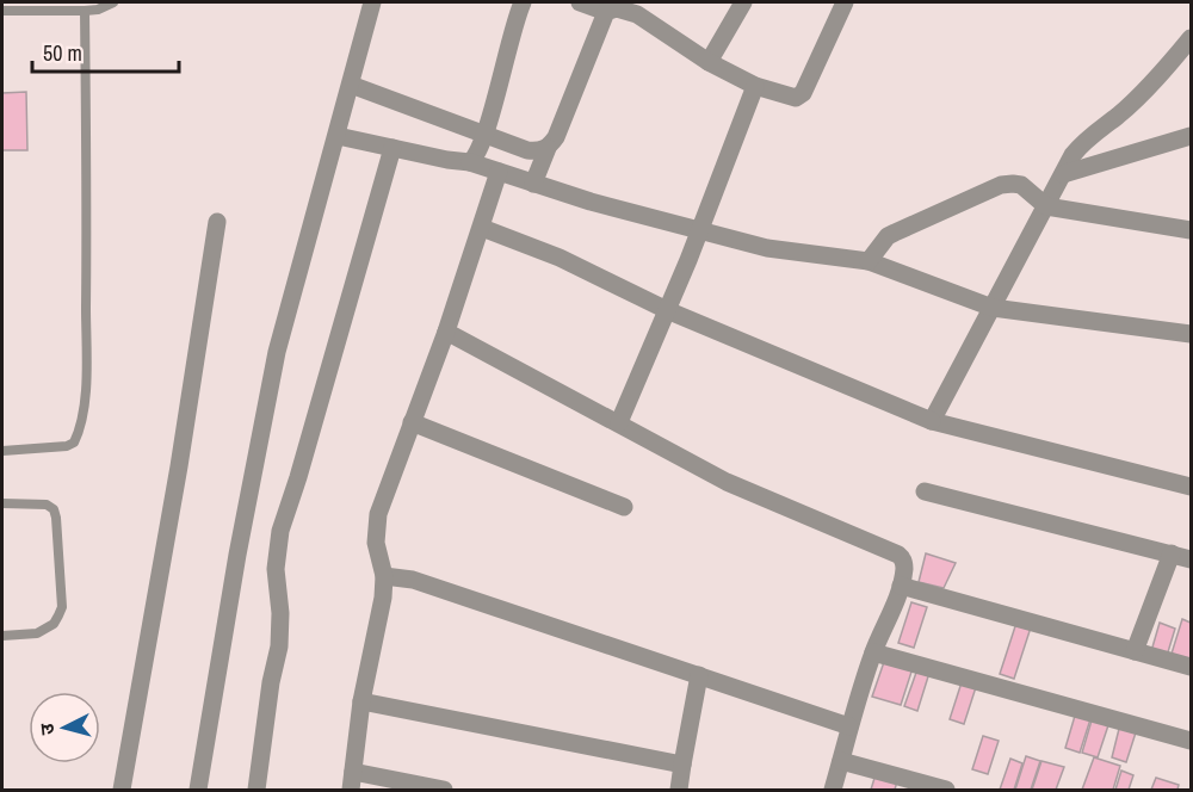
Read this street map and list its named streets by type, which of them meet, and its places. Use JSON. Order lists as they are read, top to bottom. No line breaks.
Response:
{"scale_bar":"50 m","north":"left"}
